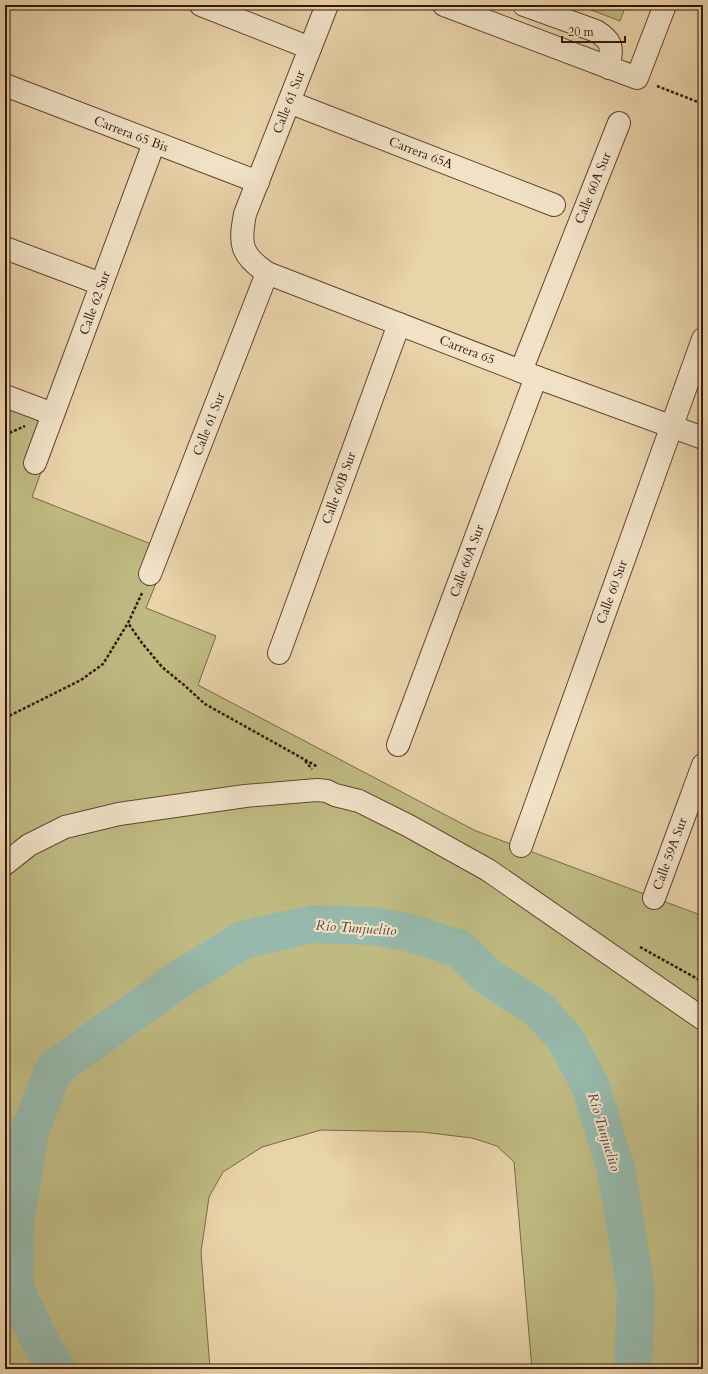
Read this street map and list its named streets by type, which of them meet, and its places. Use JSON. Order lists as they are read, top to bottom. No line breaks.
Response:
{"streets":{"street":["Calle 61 Sur","Carrera 65 Bis","Carrera 65A","Calle 60A Sur","Calle 62 Sur","Carrera 65","Calle 60B Sur","Calle 60 Sur","Calle 59A Sur"]},"crossings":[["Calle 61 Sur","Carrera 65 Bis"],["Calle 61 Sur","Carrera 65A"],["Calle 61 Sur","Carrera 65"],["Carrera 65 Bis","Calle 62 Sur"],["Calle 60A Sur","Carrera 65"],["Carrera 65","Calle 60B Sur"],["Carrera 65","Calle 60 Sur"]],"water":["Río Tunjuelito"],"scale_bar":"20 m"}
